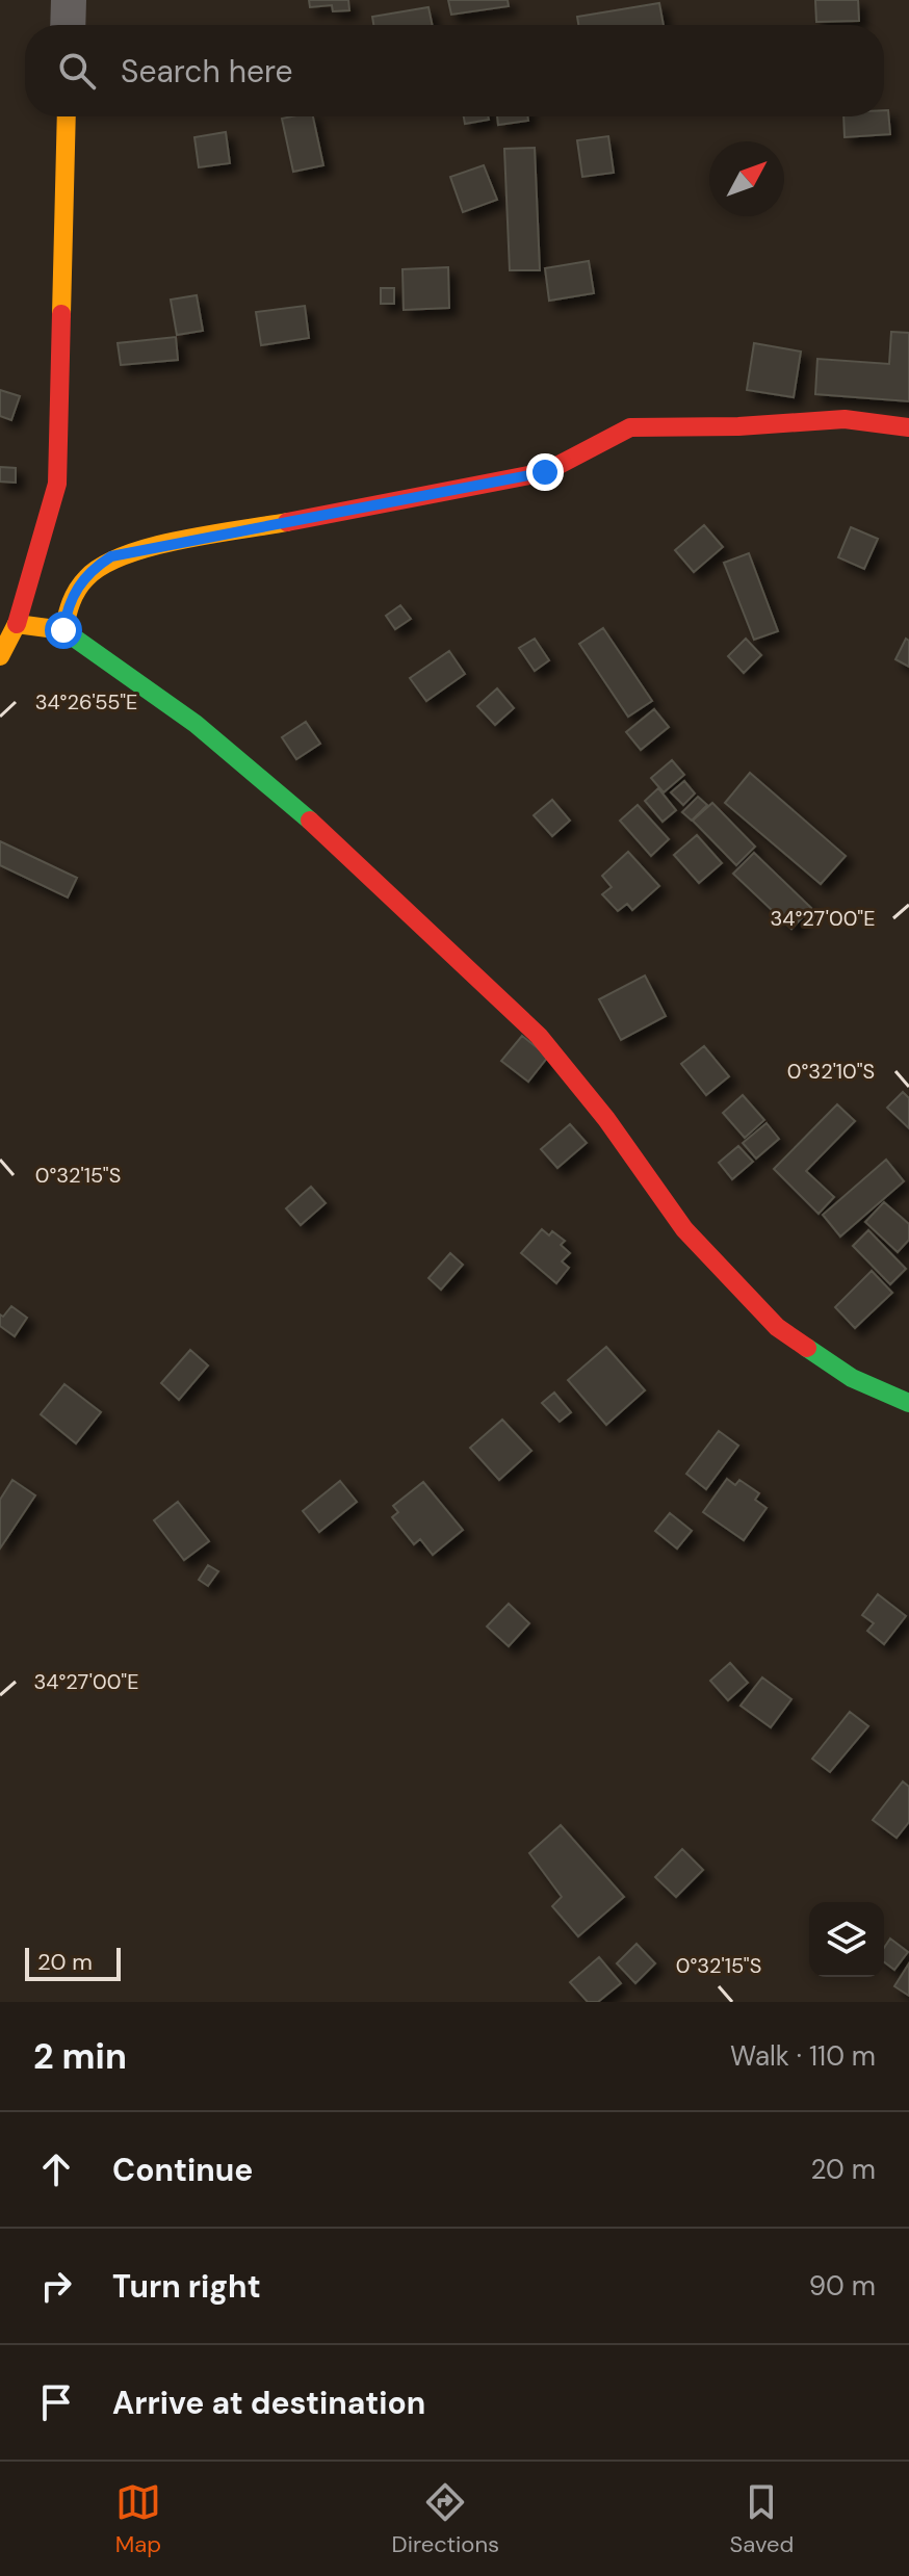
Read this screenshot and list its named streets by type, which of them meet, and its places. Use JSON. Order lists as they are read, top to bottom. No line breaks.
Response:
{"scale_bar":"20 m","north":"top right","page":{"search":"Search here","scale":"20 m","heading":["2 min","Walk · 110 m"],"list":[["Continue","20 m"],["Turn right","90 m"],"Arrive at destination"],"nav":["Map","Directions","Saved"]},"coordinates":["34°26'55\"E","34°27'00\"E","0°32'10\"S","0°32'15\"S"]}
